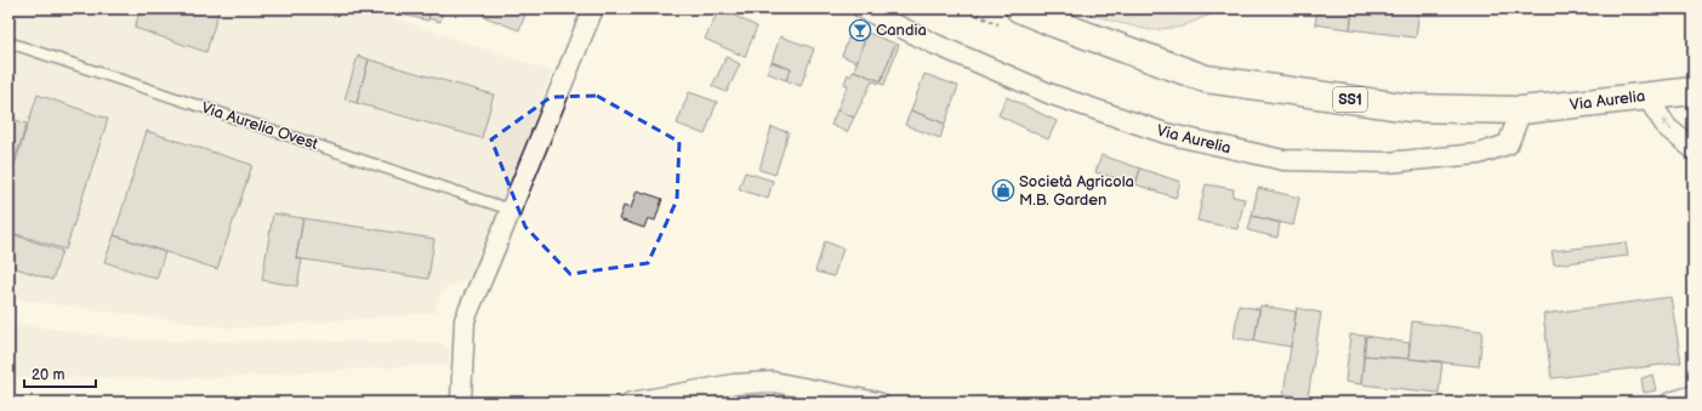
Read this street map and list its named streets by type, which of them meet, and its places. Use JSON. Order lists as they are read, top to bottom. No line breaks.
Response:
{"streets":{"main road":["SS1","Via Aurelia"],"lane":["Via Aurelia Ovest"]},"places":{"bar":["Candia"],"shop":["Società Agricola M.B. Garden"]},"scale_bar":"20 m"}
